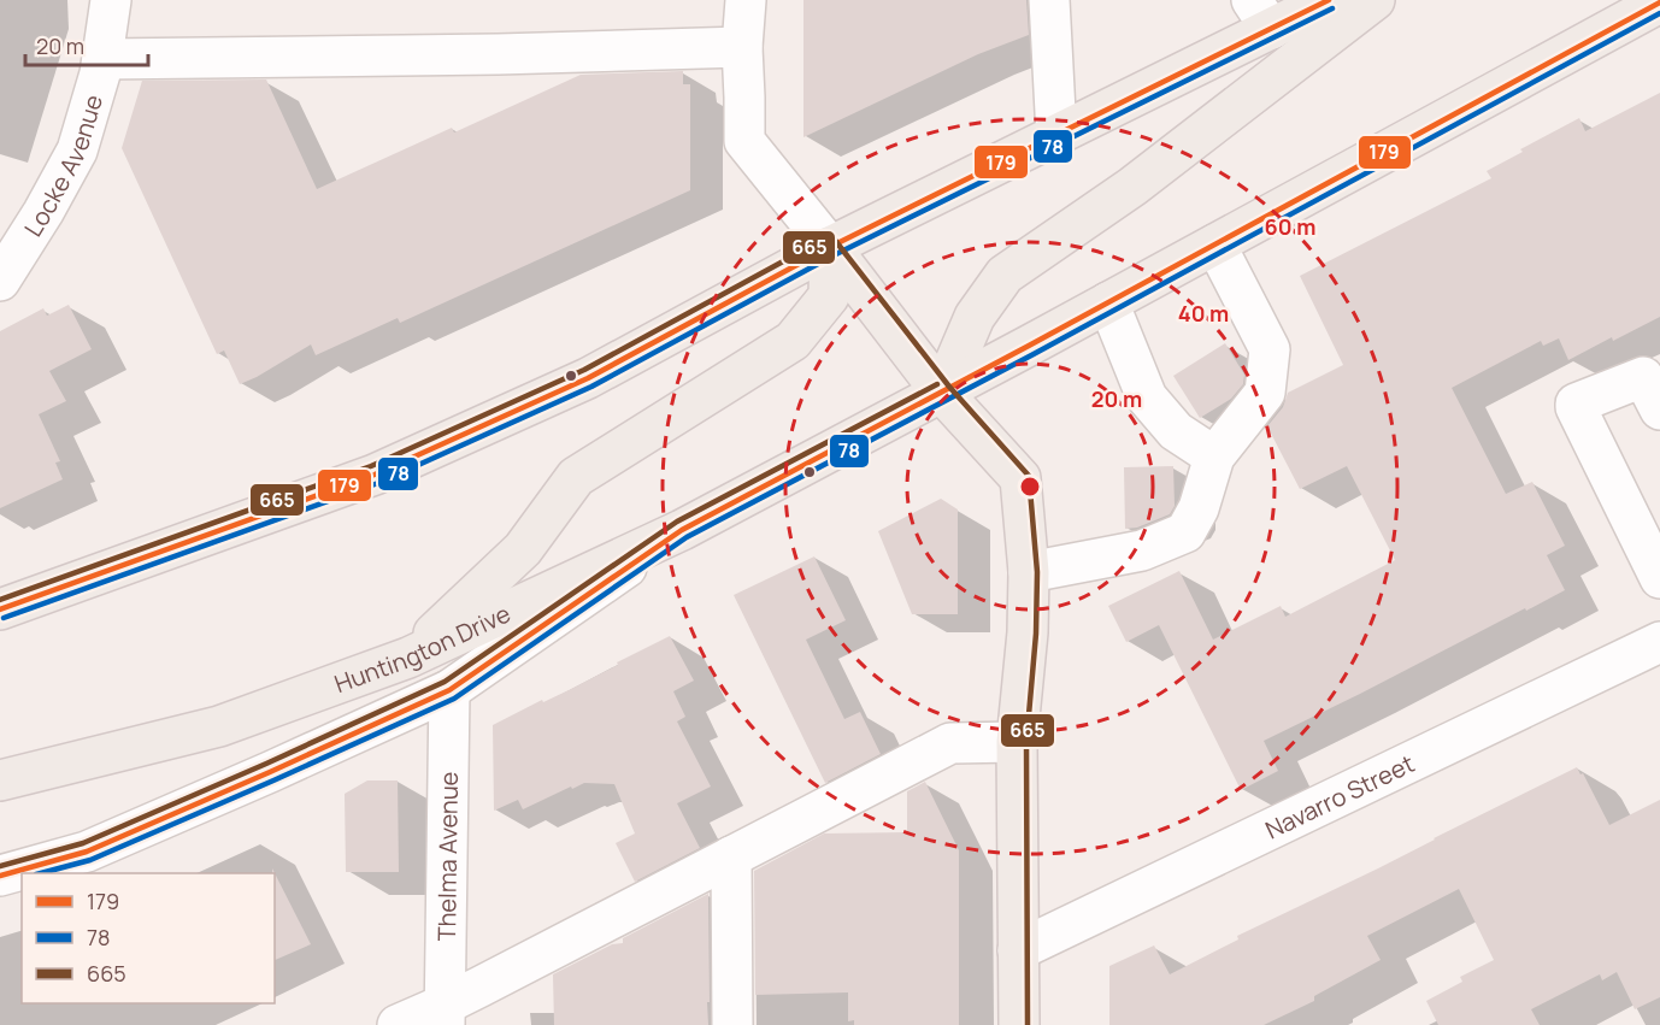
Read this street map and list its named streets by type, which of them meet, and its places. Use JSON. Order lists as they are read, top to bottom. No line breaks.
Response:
{"streets":{"main road":["Huntington Drive"],"street":["Locke Avenue","Navarro Street","Thelma Avenue"]},"lines":["transit line 179","transit line 78","transit line 665"],"legend":["179","78","665"],"scale_bar":"20 m","rings":["60 m","40 m","20 m"]}
